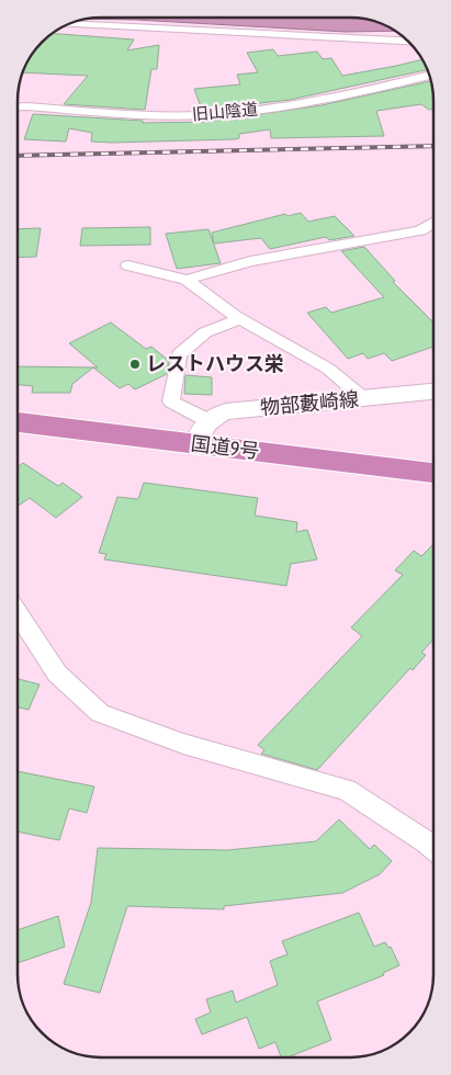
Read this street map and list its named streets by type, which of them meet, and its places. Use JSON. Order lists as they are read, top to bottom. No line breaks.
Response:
{"streets":{"highway":["国道9号"],"main road":["物部藪崎線"],"street":["旧山陰道"]},"places":["レストハウス栄"]}
